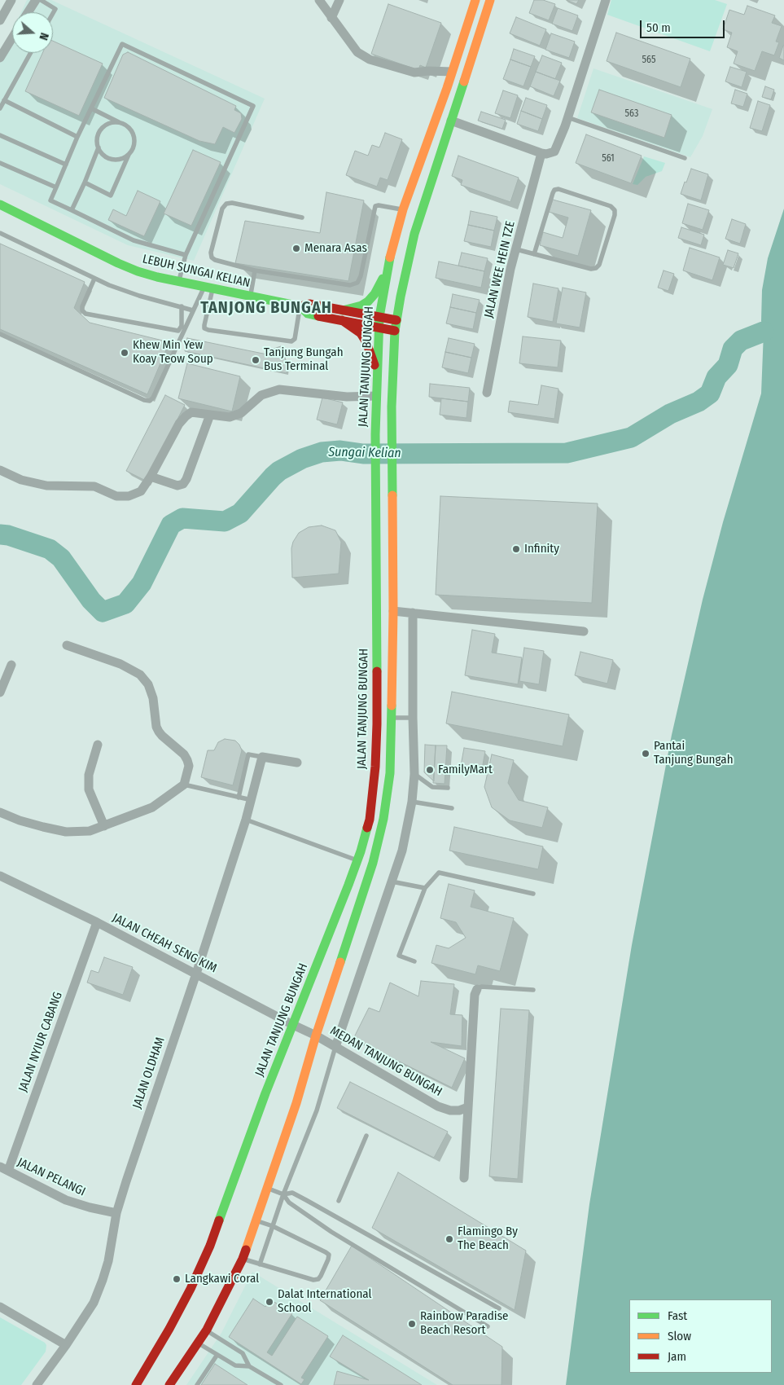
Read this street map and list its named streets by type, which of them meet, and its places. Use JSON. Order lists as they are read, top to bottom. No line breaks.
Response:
{"streets":{"main road":["LEBUH SUNGAI KELIAN","JALAN TANJUNG BUNGAH"],"street":["JALAN WEE HEIN TZE","JALAN CHEAH SENG KIM","JALAN NYIUR CABANG","MEDAN TANJUNG BUNGAH","JALAN OLDHAM","JALAN PELANGI"]},"crossings":[["LEBUH SUNGAI KELIAN","JALAN TANJUNG BUNGAH"],["JALAN TANJUNG BUNGAH","JALAN CHEAH SENG KIM"],["JALAN CHEAH SENG KIM","JALAN NYIUR CABANG"],["JALAN CHEAH SENG KIM","MEDAN TANJUNG BUNGAH"],["JALAN CHEAH SENG KIM","JALAN OLDHAM"],["JALAN NYIUR CABANG","JALAN PELANGI"],["JALAN OLDHAM","JALAN PELANGI"]],"districts":["TANJONG BUNGAH"],"water":["Sungai Kelian"],"places":["Menara Asas","Khew Min Yew Koay Teow Soup","Tanjung Bungah Bus Terminal","Infinity","Pantai Tanjung Bungah","FamilyMart","Flamingo By The Beach","Langkawi Coral","Dalat International School","Rainbow Paradise Beach Resort"],"house_numbers":["565","563","561"],"legend":["Fast","Slow","Jam"],"scale_bar":"50 m","north":"right"}
